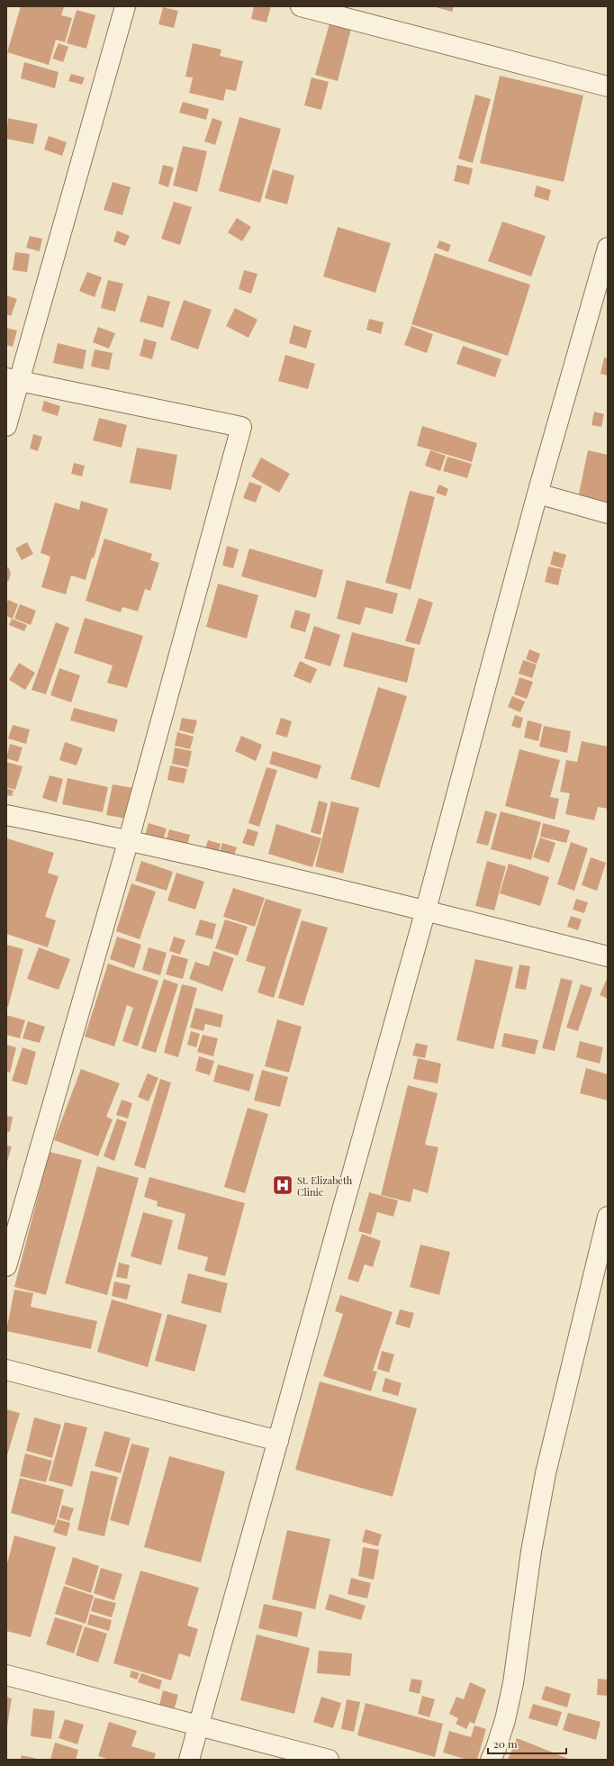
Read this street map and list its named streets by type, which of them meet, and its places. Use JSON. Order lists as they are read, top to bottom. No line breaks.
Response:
{"places":{"hospital":["St. Elizabeth Clinic"]},"scale_bar":"20 m"}
